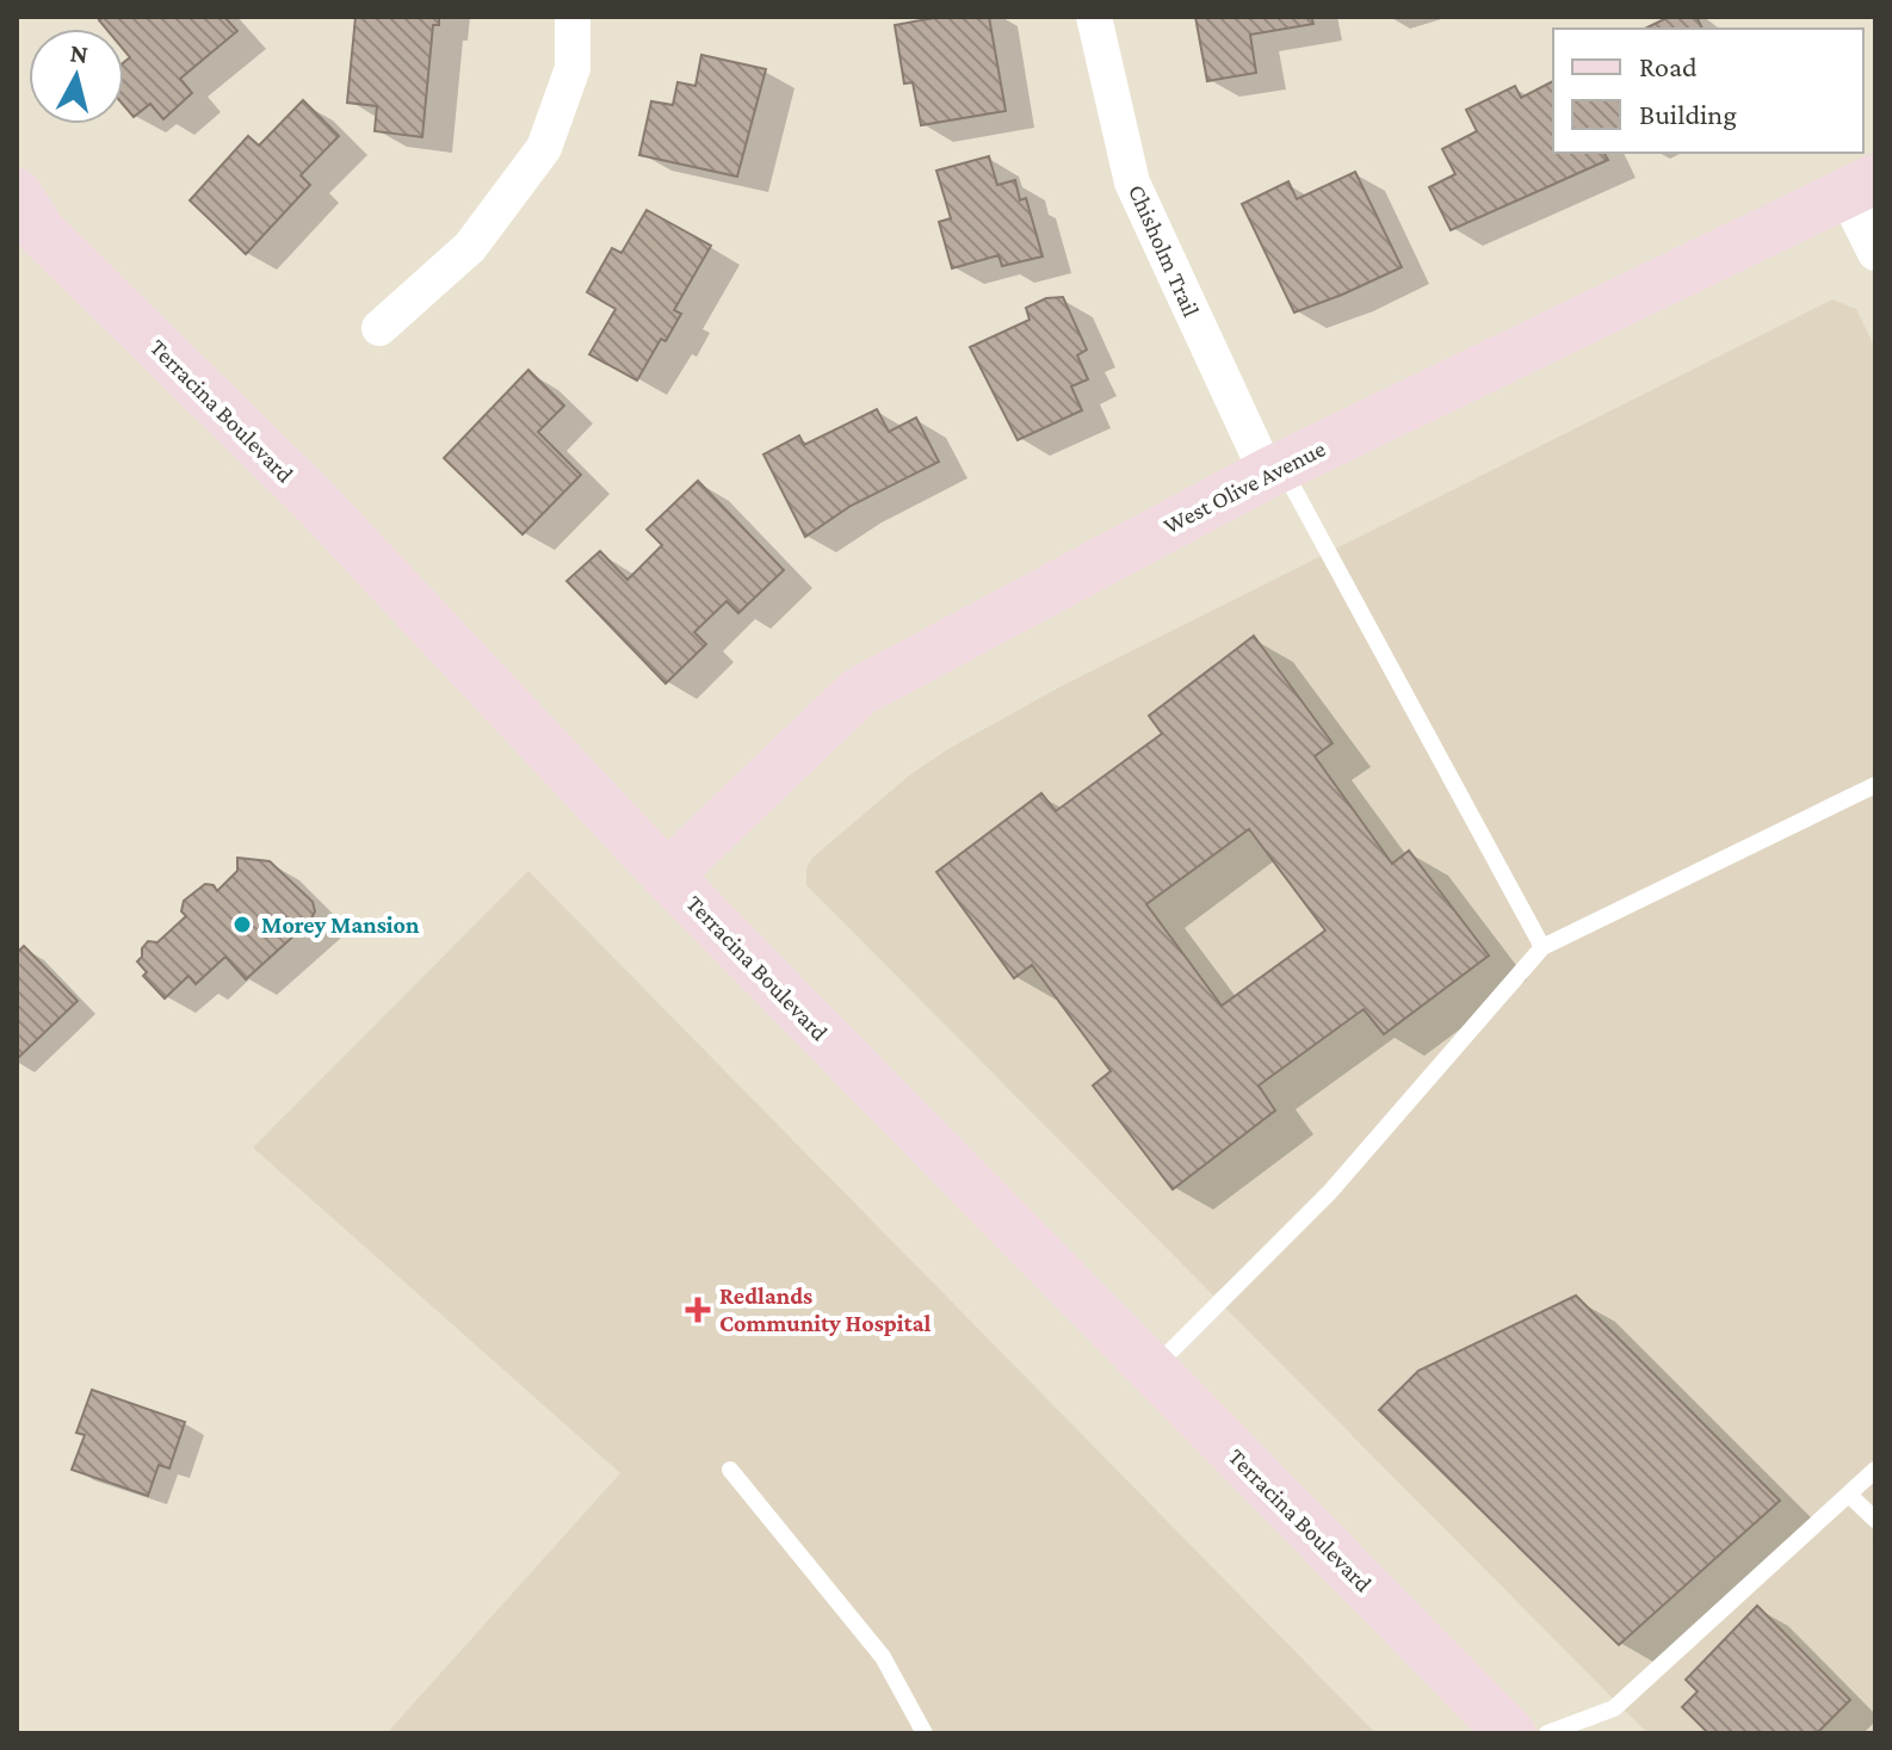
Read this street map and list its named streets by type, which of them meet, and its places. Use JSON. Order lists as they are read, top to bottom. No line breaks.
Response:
{"streets":{"main road":["Terracina Boulevard","West Olive Avenue"],"street":["Chisholm Trail"]},"crossings":[["Chisholm Trail","West Olive Avenue"],["Terracina Boulevard","West Olive Avenue"]],"places":{"other":["Morey Mansion"],"health":["Redlands Community Hospital"]},"legend":["Road","Building"],"north":"top"}
